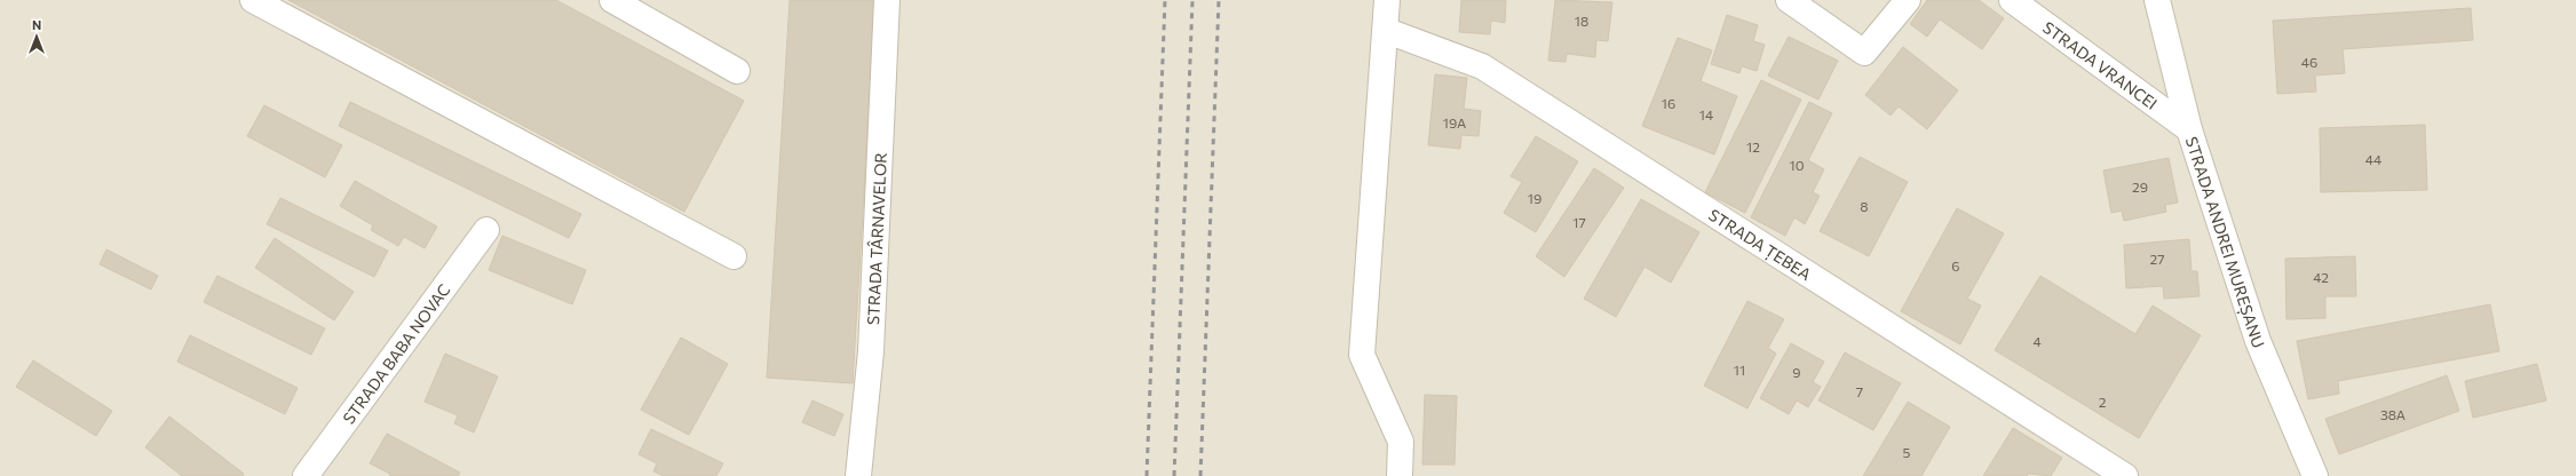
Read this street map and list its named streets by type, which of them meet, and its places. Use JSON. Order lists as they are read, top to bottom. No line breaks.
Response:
{"streets":{"street":["STRADA VRANCEI","STRADA TÂRNAVELOR","STRADA ANDREI MUREȘANU","STRADA ȚEBEA","STRADA BABA NOVAC"]},"crossings":[["STRADA VRANCEI","STRADA ANDREI MUREȘANU"]],"house_numbers":["18","46","16","14","19A","12","44","10","29","19","8","17","27","6","42","4","11","9","7","2","38A","5"],"north":"top"}
